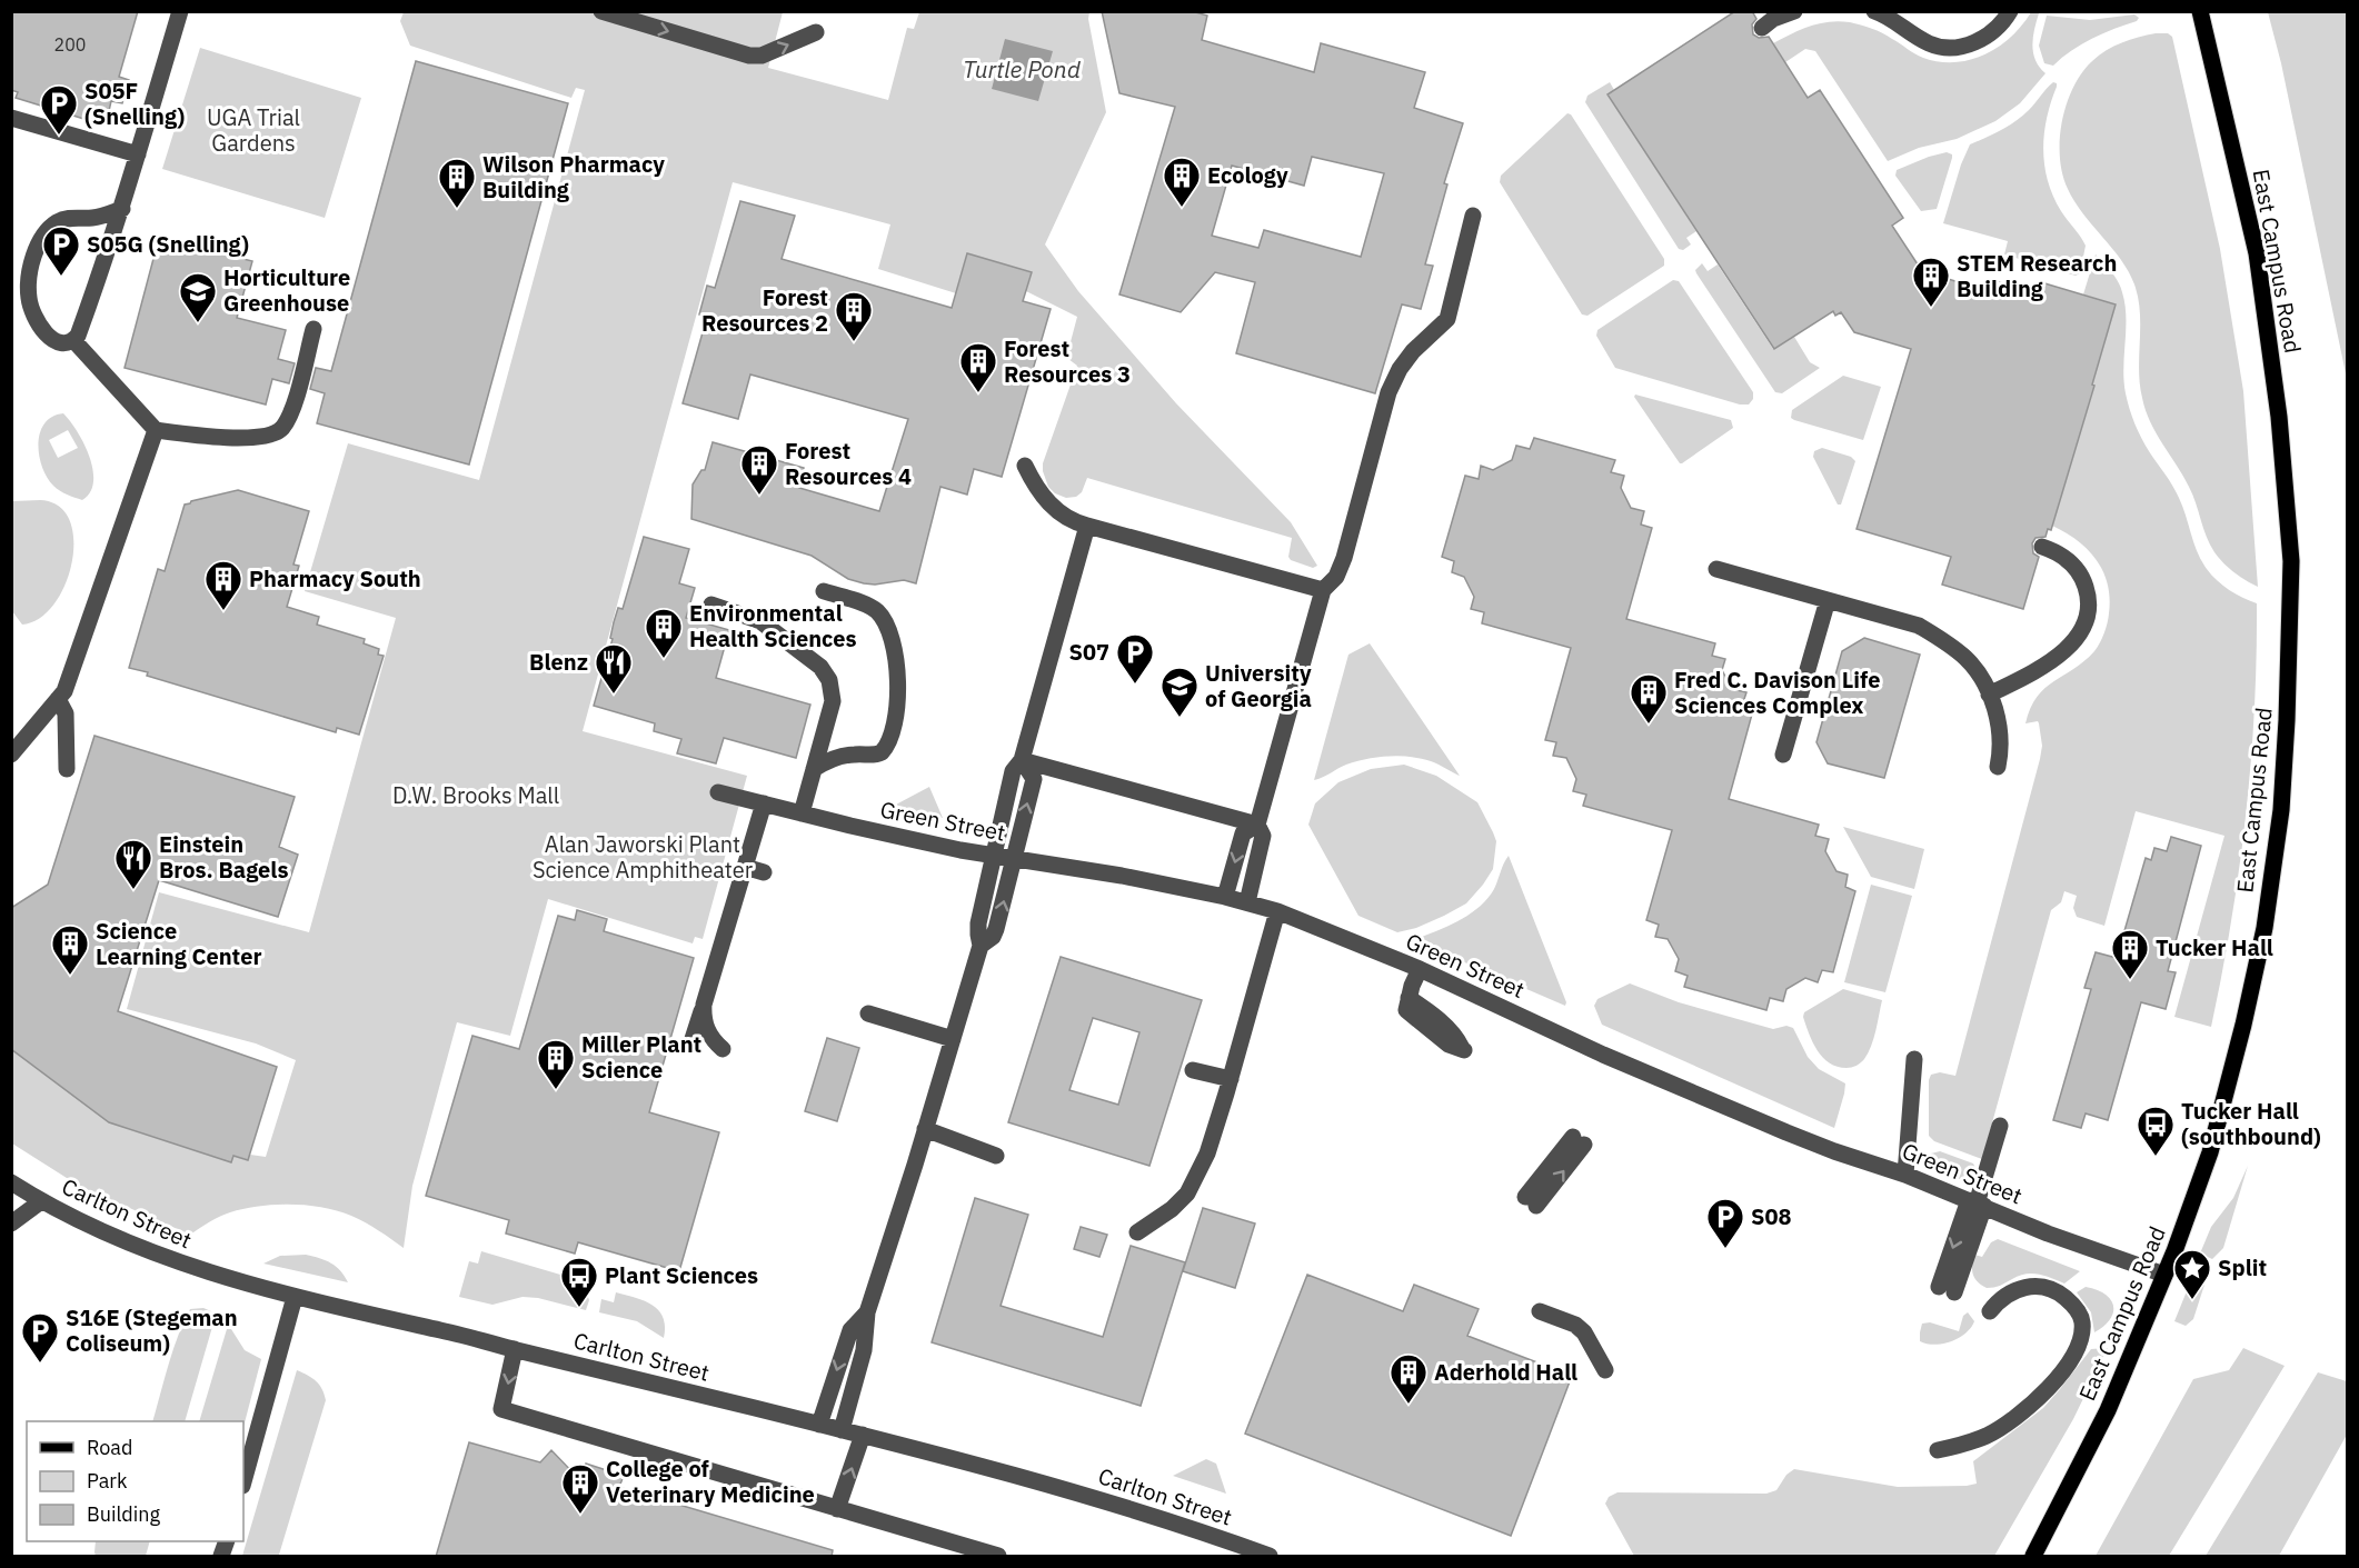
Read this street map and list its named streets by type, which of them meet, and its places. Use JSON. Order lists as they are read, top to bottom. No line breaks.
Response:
{"streets":{"main road":["East Campus Road"],"street":["Green Street","Carlton Street"]},"crossings":[["East Campus Road","Green Street"]],"water":["Turtle Pond"],"parks":["UGA Trial Gardens","D.W. Brooks Mall","Alan Jaworski Plant Science Amphitheater"],"places":{"parking":["S05F (Snelling)","S05G (Snelling)","S07","S08","S16E (Stegeman Coliseum)"],"building":["Ecology","Wilson Pharmacy Building","STEM Research Building","Forest Resources 2","Forest Resources 3","Forest Resources 4","Pharmacy South","Environmental Health Sciences","Fred C. Davison Life Sciences Complex","Science Learning Center","Tucker Hall","Miller Plant Science","Aderhold Hall","College of Veterinary Medicine"],"school or university":["Horticulture Greenhouse","University of Georgia"],"restaurant":["Blenz","Einstein Bros. Bagels"],"bus stop":["Tucker Hall (southbound)","Plant Sciences"],"place":["Split"]},"house_numbers":["200"],"legend":["Road","Park","Building"]}
